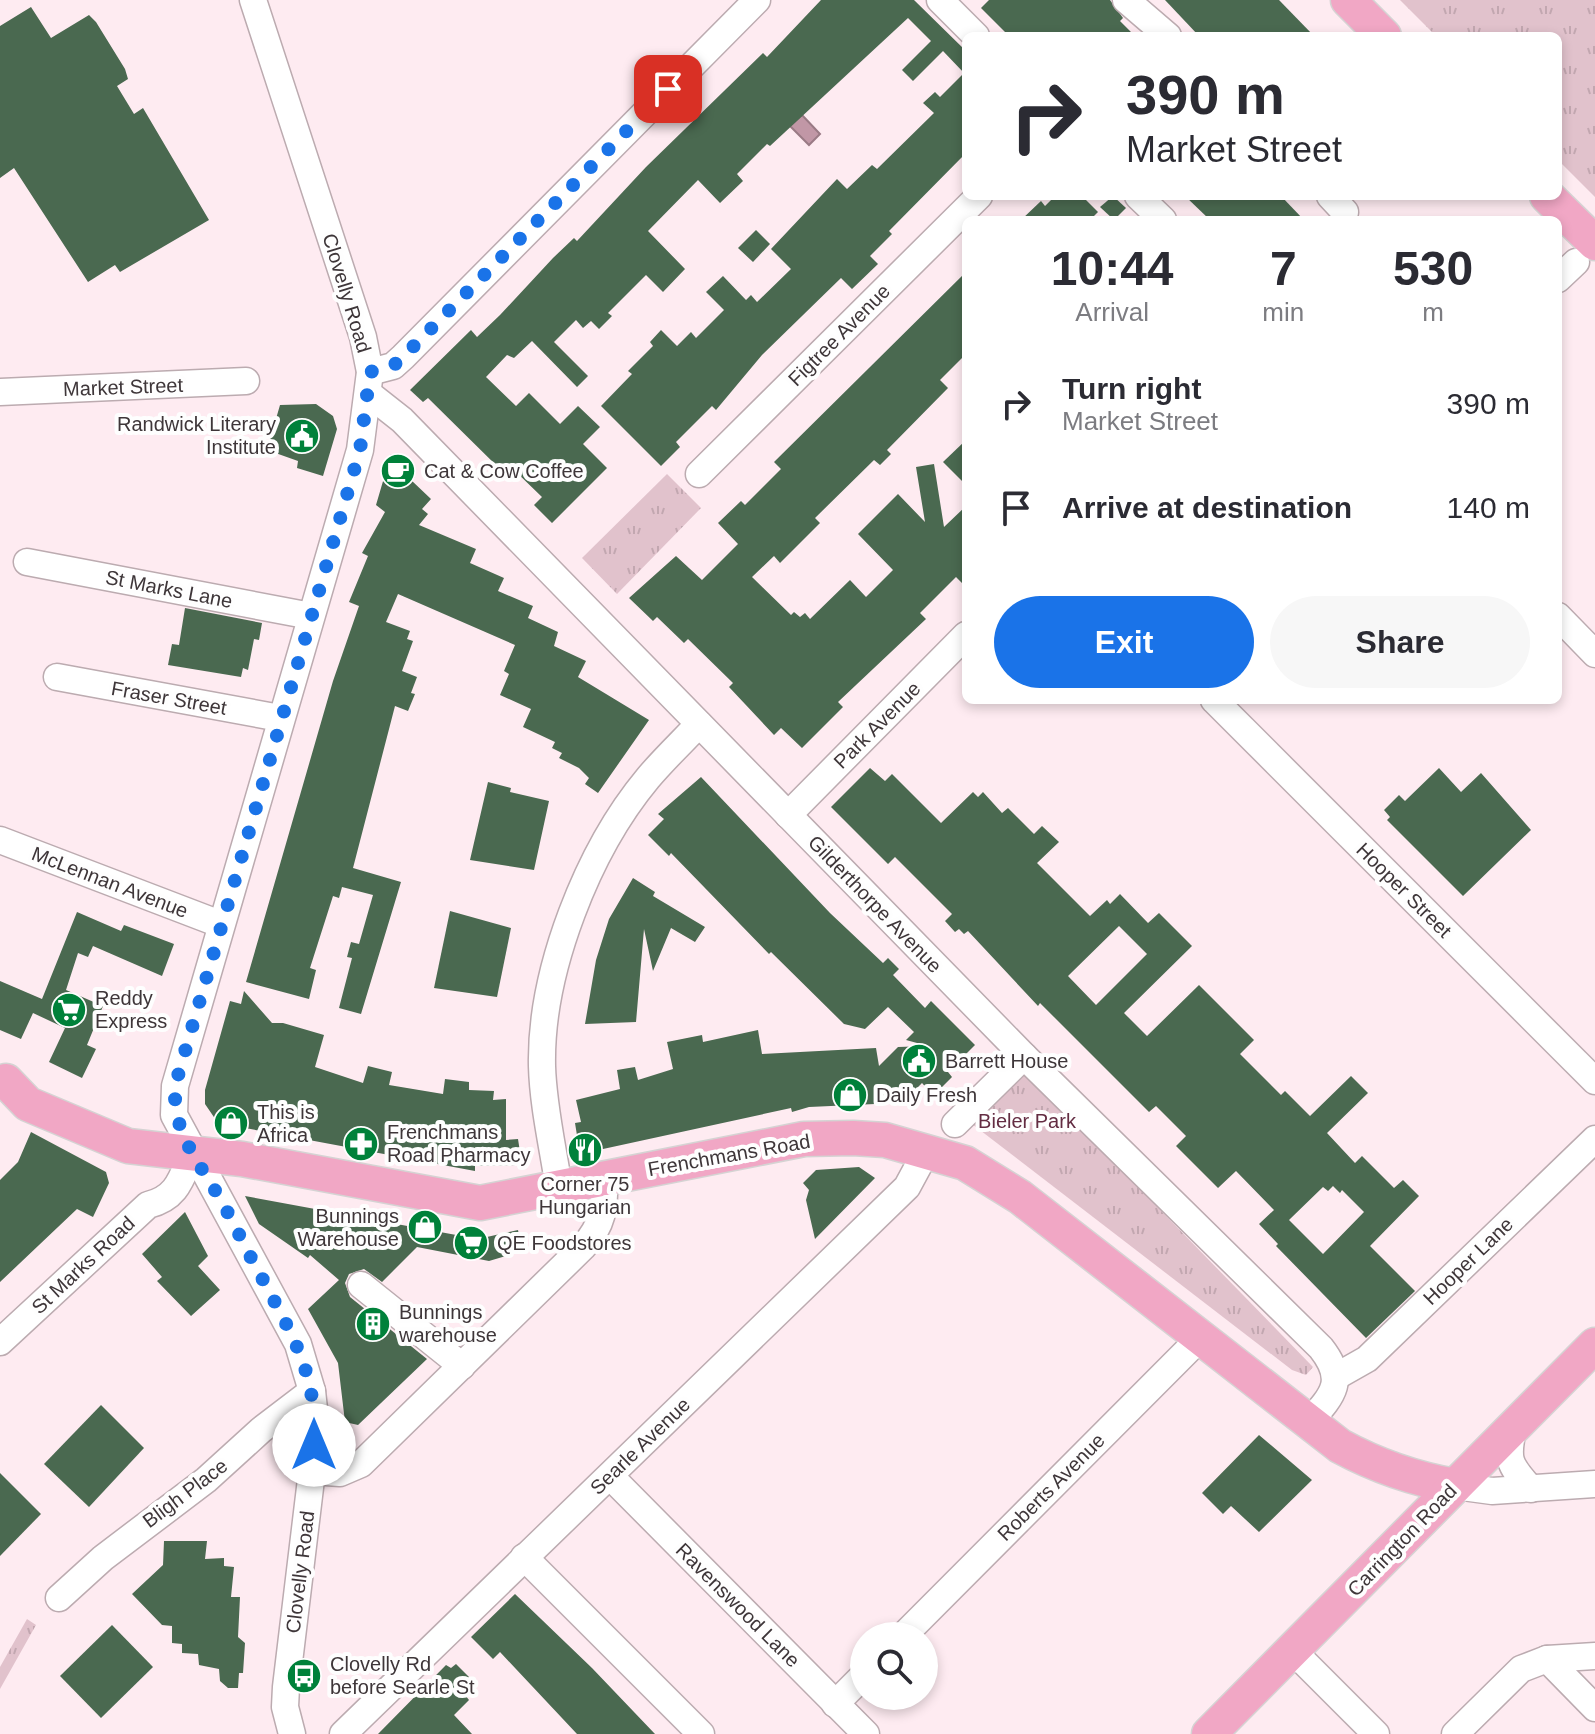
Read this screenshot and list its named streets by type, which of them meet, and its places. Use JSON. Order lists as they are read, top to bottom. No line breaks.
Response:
{"streets":{"main road":["Frenchmans Road","Carrington Road"],"street":["Clovelly Road","Figtree Avenue","Market Street","St Marks Lane","Fraser Street","Park Avenue","McLennan Avenue","Hooper Street","Gilderthorpe Avenue","Hooper Lane","St Marks Road","Searle Avenue","Roberts Avenue","Bligh Place","Ravenswood Lane"]},"crossings":[["Clovelly Road","St Marks Lane"],["Clovelly Road","Fraser Street"],["Clovelly Road","McLennan Avenue"],["Clovelly Road","Gilderthorpe Avenue"],["Clovelly Road","Frenchmans Road"],["Clovelly Road","St Marks Road"],["Clovelly Road","Bligh Place"],["Park Avenue","Gilderthorpe Avenue"],["Gilderthorpe Avenue","Hooper Lane"],["Frenchmans Road","St Marks Road"],["Frenchmans Road","Searle Avenue"],["Frenchmans Road","Roberts Avenue"],["Frenchmans Road","Carrington Road"],["Searle Avenue","Ravenswood Lane"]],"parks":["Bieler Park"],"places":{"public building":["Randwick Literary Institute","Barrett House"],"cafe":["Cat & Cow Coffee"],"supermarket":["Reddy Express","QE Foodstores"],"shop":["Daily Fresh","This is Africa","Bunnings Warehouse"],"pharmacy":["Frenchmans Road Pharmacy"],"restaurant":["Corner 75 Hungarian"],"building":["Bunnings warehouse"],"bus stop":["Clovelly Rd before Searle St"]},"page":{"turn":["390 m","Market Street"],"eta":["10:44","Arrival","7","min","530","m"],"list":[{"name":"Turn right","note":"Market Street","value":"390 m"},{"name":"Arrive at destination","value":"140 m"}],"buttons":["Exit","Share"]}}
